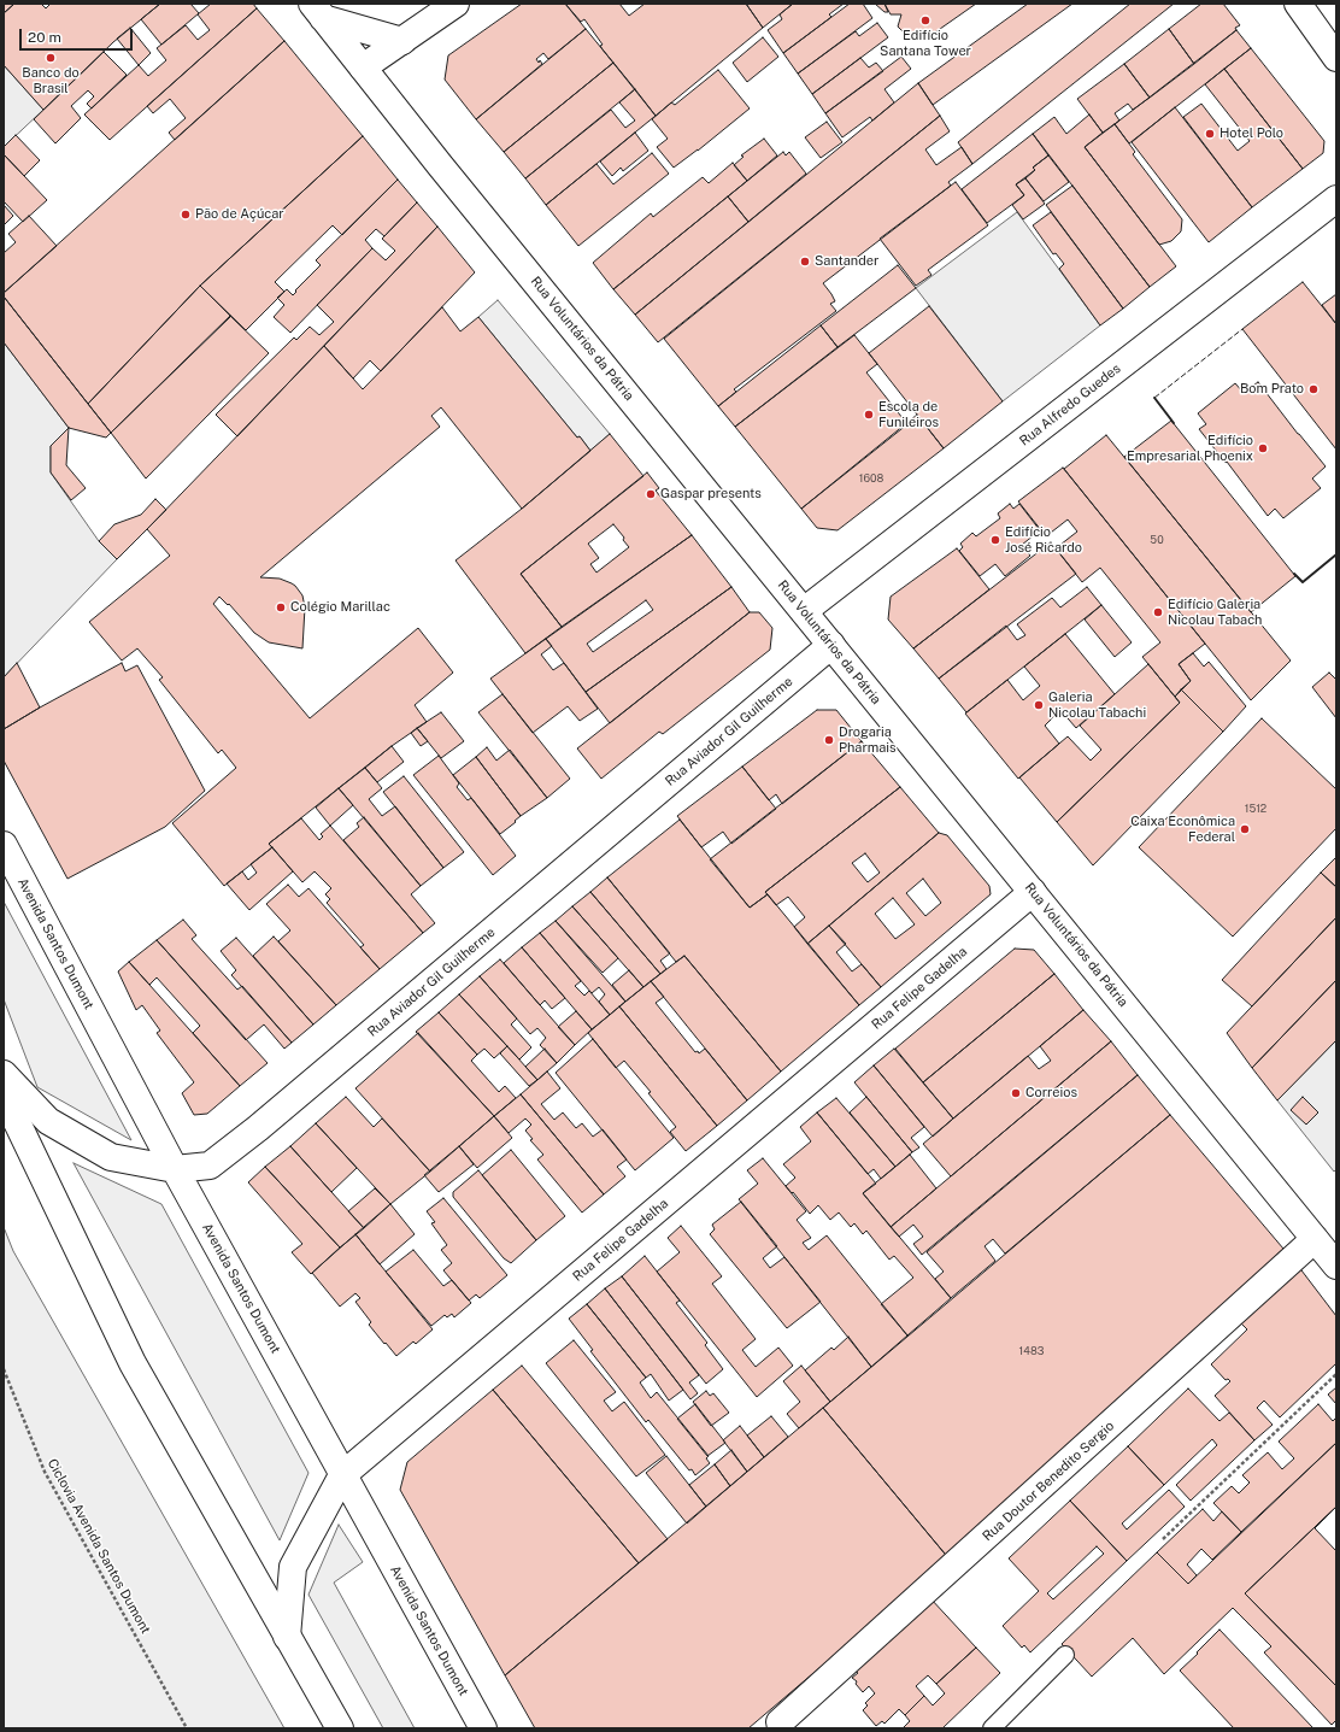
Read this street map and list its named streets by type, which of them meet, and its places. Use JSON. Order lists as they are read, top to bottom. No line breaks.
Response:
{"streets":{"street":["Rua Voluntários da Pátria","Rua Alfredo Guedes","Rua Aviador Gil Guilherme","Avenida Santos Dumont","Rua Felipe Gadelha","Rua Doutor Benedito Sergio"],"path":["Ciclovia Avenida Santos Dumont"]},"crossings":[["Rua Voluntários da Pátria","Rua Alfredo Guedes"],["Rua Voluntários da Pátria","Rua Aviador Gil Guilherme"],["Rua Voluntários da Pátria","Rua Felipe Gadelha"],["Rua Voluntários da Pátria","Rua Doutor Benedito Sergio"],["Rua Aviador Gil Guilherme","Avenida Santos Dumont"],["Avenida Santos Dumont","Rua Felipe Gadelha"]],"places":["Edifício Santana Tower","Banco do Brasil","Hotel Polo","Pão de Açúcar","Santander","Bom Prato","Escola de Funileiros","Edifício Empresarial Phoenix","Gaspar presents","Edifício José Ricardo","Colégio Marillac","Edifício Galeria Nicolau Tabach","Galeria Nicolau Tabachi","Drogaria Pharmais","Caixa Econômica Federal","Correios"],"house_numbers":["1608","50","1512","1483"],"scale_bar":"20 m"}
